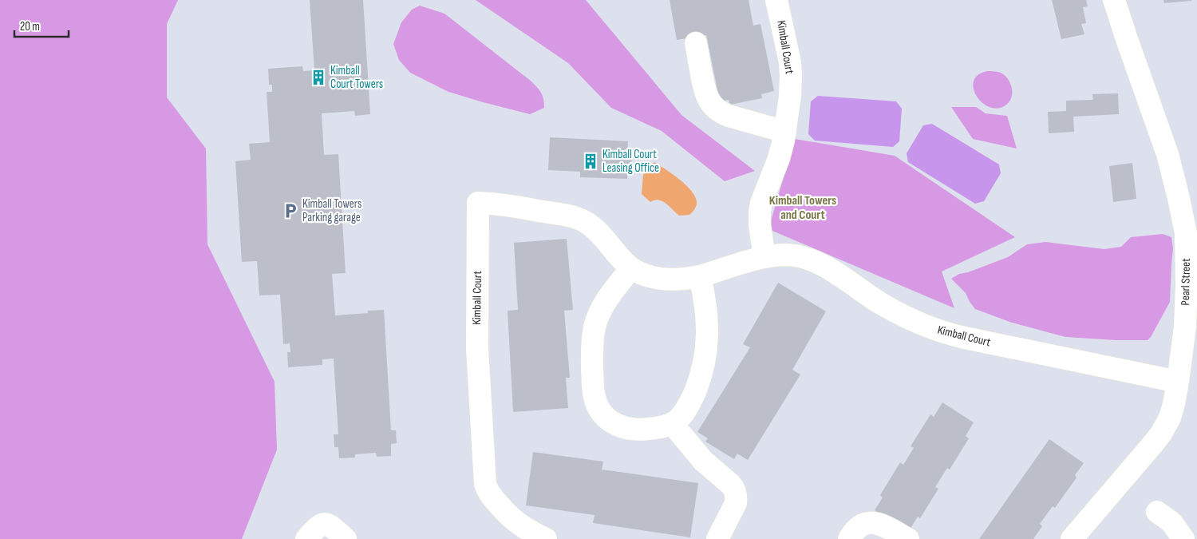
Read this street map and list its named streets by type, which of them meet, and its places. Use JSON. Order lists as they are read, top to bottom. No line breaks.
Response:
{"streets":{"street":["Kimball Court","Pearl Street"]},"crossings":[["Kimball Court","Pearl Street"]],"districts":["Kimball Towers and Court"],"places":{"building":["Kimball Court Towers","Kimball Court Leasing Office"],"parking":["Kimball Towers Parking garage"]},"scale_bar":"20 m"}
